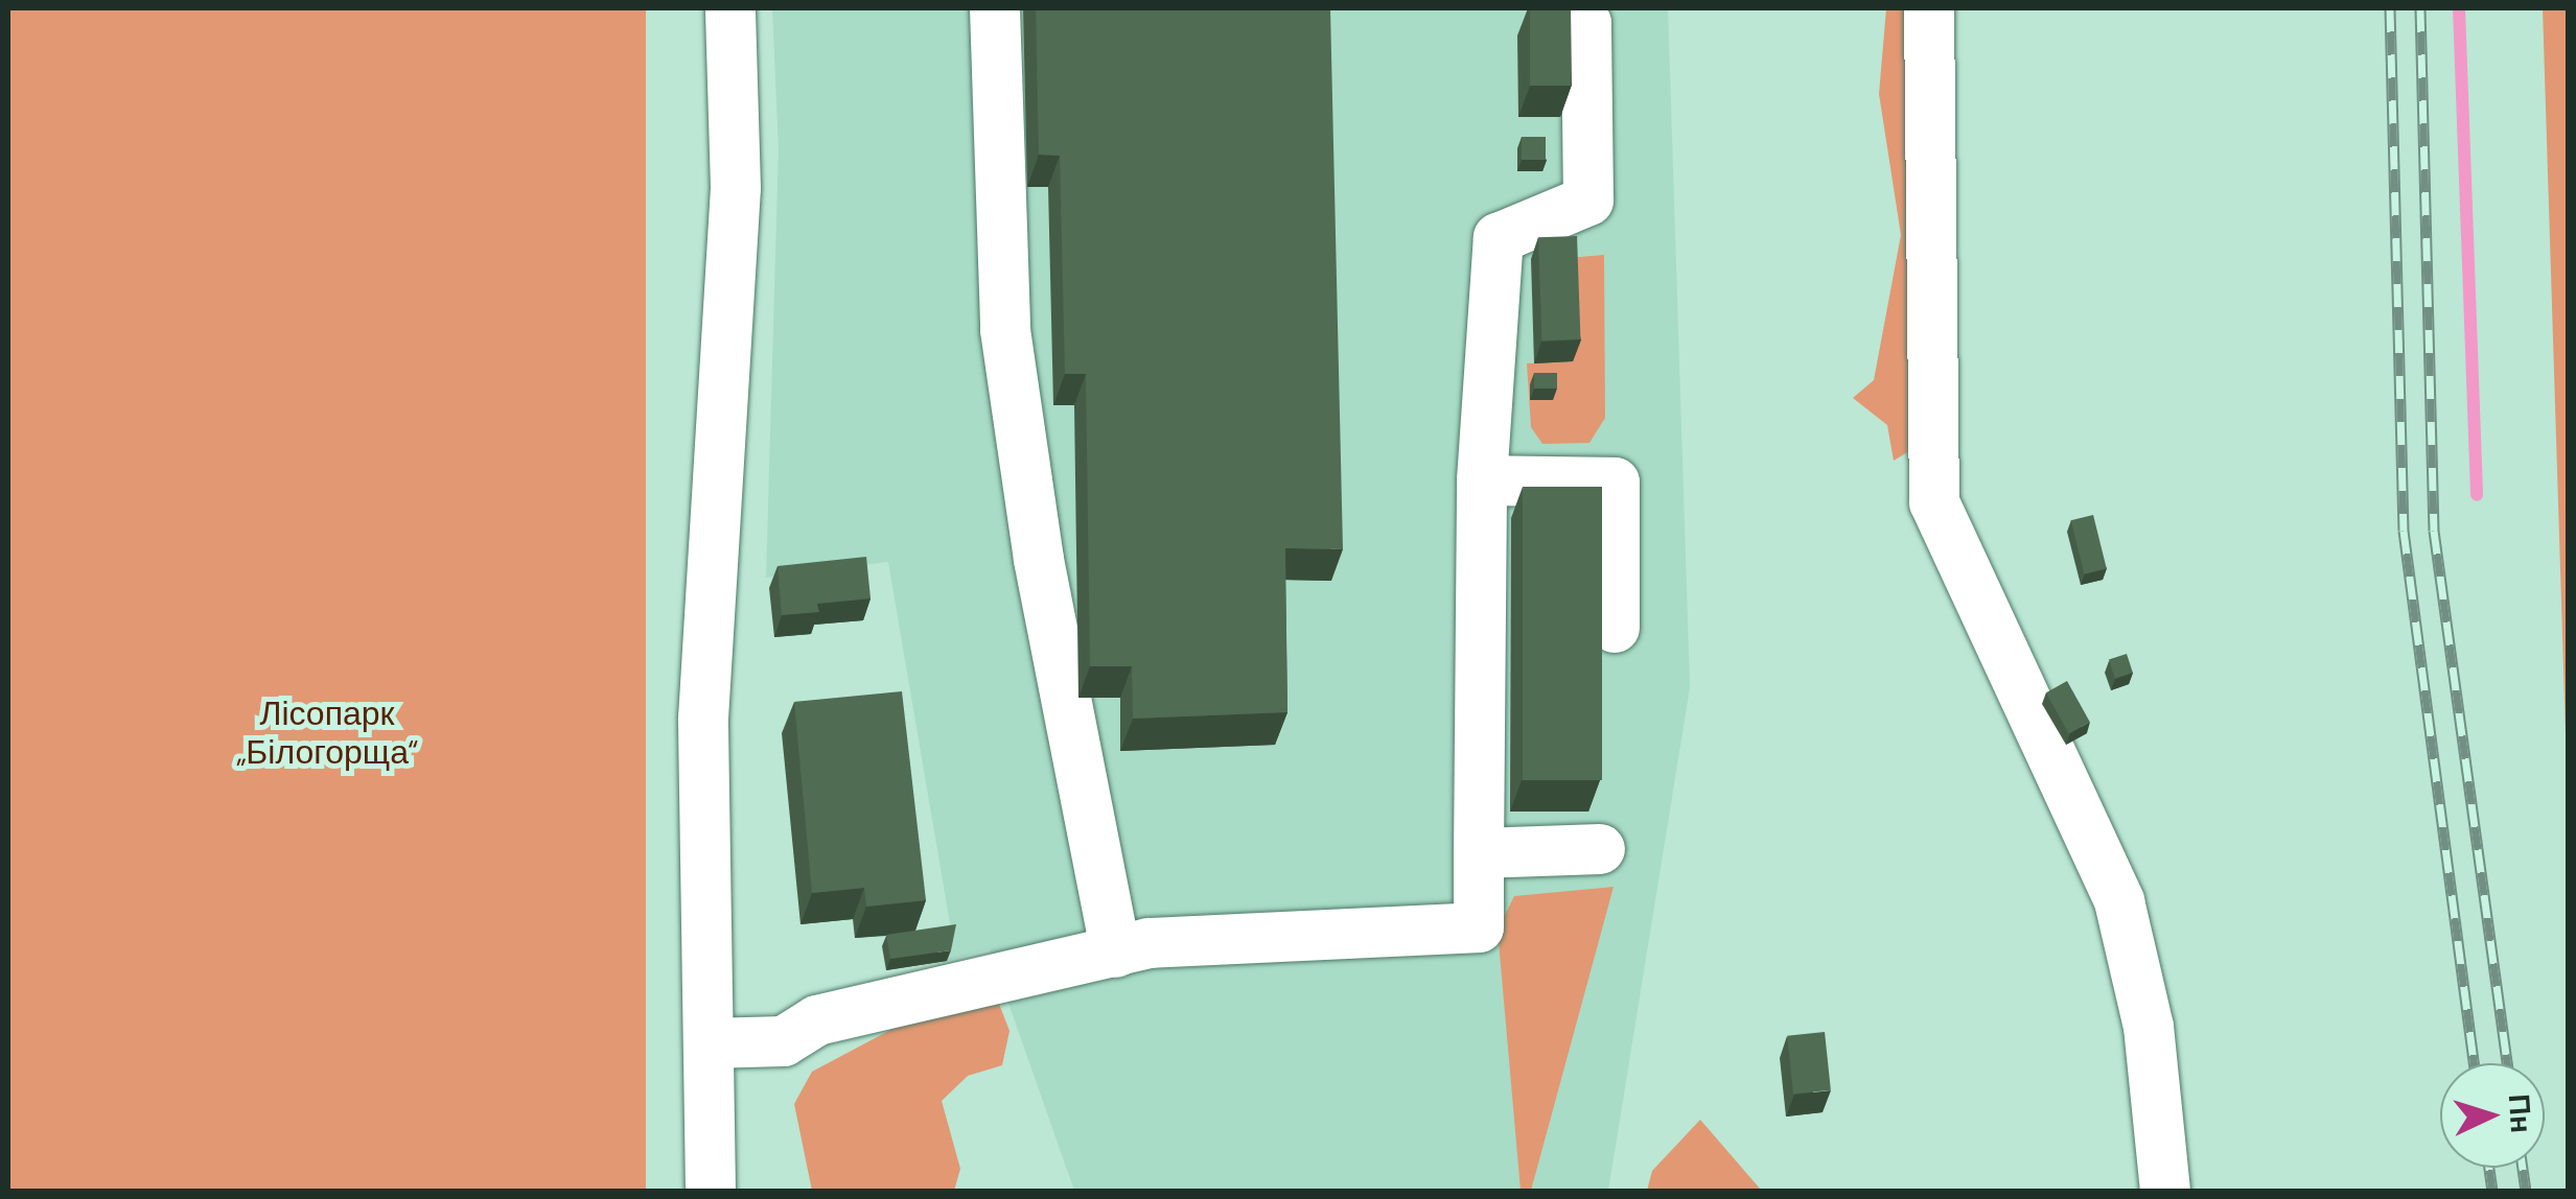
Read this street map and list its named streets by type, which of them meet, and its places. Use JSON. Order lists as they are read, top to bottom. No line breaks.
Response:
{"parks":["Лісопарк „Білогорща“"],"north":"right"}
